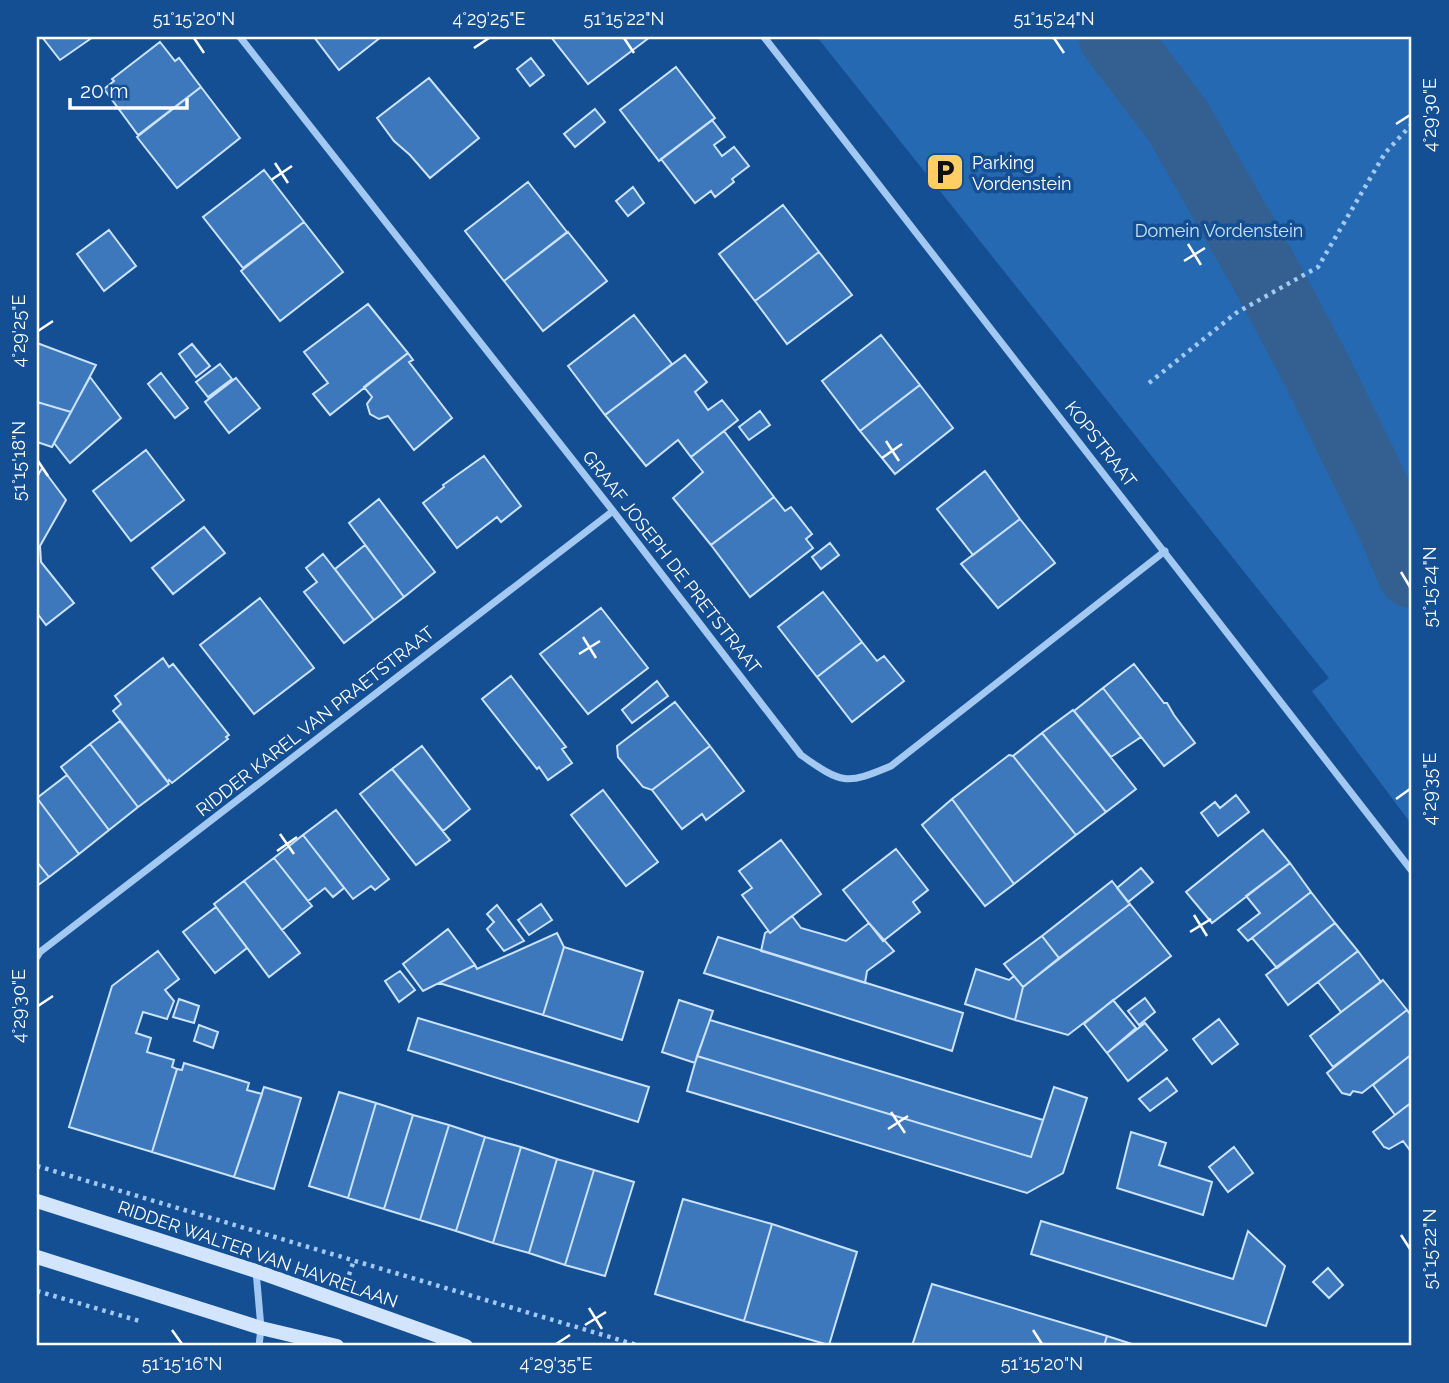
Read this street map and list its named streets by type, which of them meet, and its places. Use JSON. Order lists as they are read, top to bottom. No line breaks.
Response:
{"streets":{"main road":["RIDDER WALTER VAN HAVRELAAN"],"street":["KOPSTRAAT","GRAAF JOSEPH DE PRETSTRAAT","RIDDER KAREL VAN PRAETSTRAAT"]},"crossings":[["KOPSTRAAT","GRAAF JOSEPH DE PRETSTRAAT"],["GRAAF JOSEPH DE PRETSTRAAT","RIDDER KAREL VAN PRAETSTRAAT"]],"parks":["Domein Vordenstein"],"places":{"parking":["Parking Vordenstein"]},"scale_bar":"20 m","coordinates":["51°15'20\"N","4°29'25\"E","51°15'22\"N","51°15'24\"N","4°29'30\"E","51°15'18\"N","4°29'35\"E","51°15'16\"N"]}
